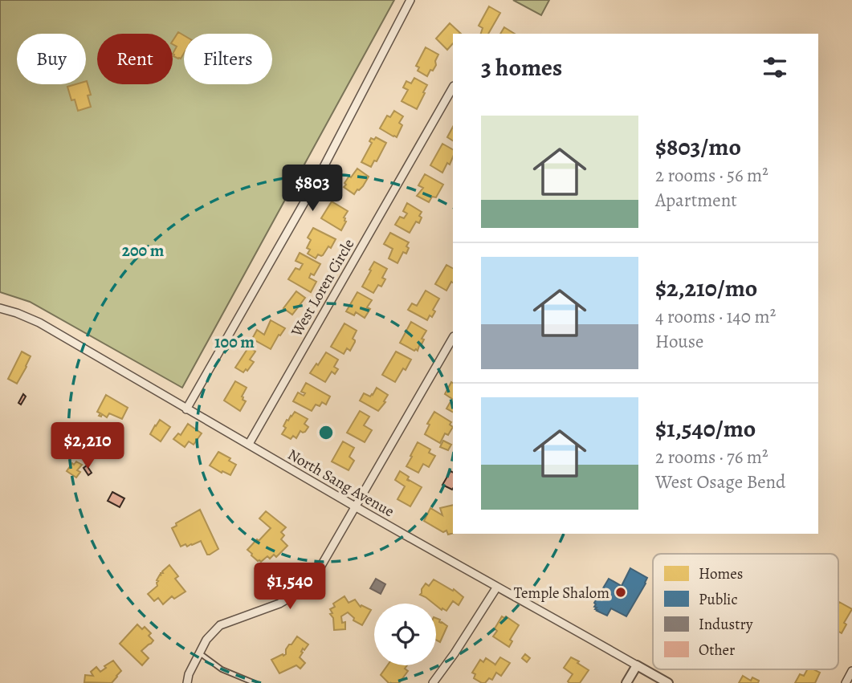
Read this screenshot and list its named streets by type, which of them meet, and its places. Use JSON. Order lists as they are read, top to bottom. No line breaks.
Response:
{"streets":{"street":["West Loren Circle","North Sang Avenue"]},"crossings":[["West Loren Circle","North Sang Avenue"]],"places":["Temple Shalom"],"legend":["Homes","Public","Industry","Other"],"page":{"chip":["Buy","Rent","Filters"],"heading":"3 homes","list":[{"name":"$803/mo","note":"2 rooms · 56 m² · Apartment"},{"name":"$2,210/mo","note":"4 rooms · 140 m² · House"},{"name":"$1,540/mo","note":"2 rooms · 76 m² · West Osage Bend"}],"price":["$803","$2,210","$1,540"]},"rings":["200 m","100 m"]}
